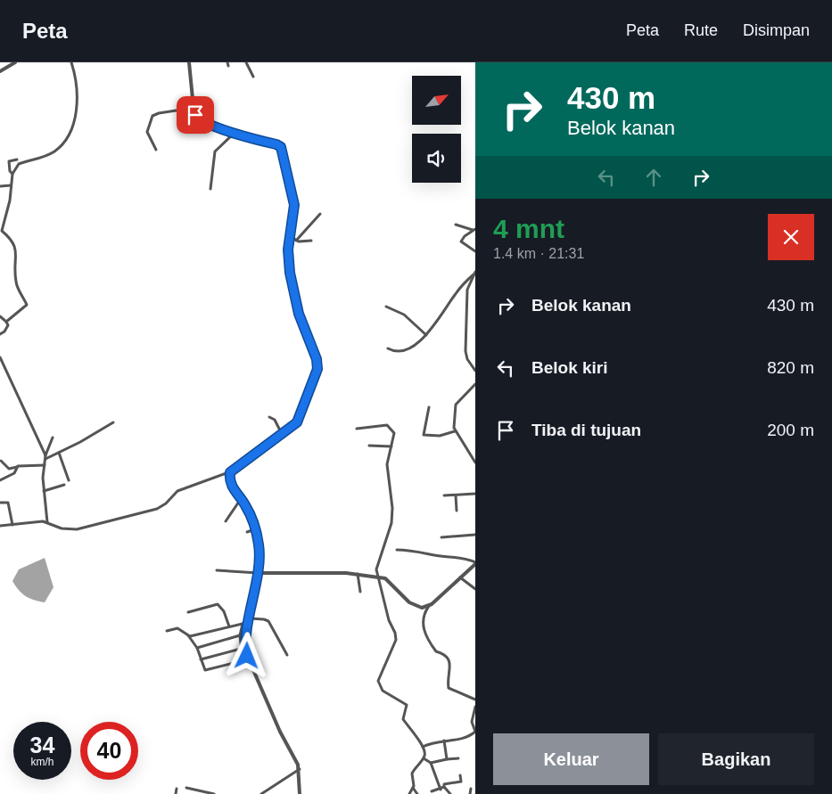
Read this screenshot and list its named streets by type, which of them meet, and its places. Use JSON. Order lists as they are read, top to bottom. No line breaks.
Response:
{"north":"top right","page":{"header":"Peta","nav":["Peta","Rute","Disimpan"],"turn":["430 m","Belok kanan"],"heading":["4 mnt","1.4 km · 21:31"],"list":[{"name":"Belok kanan","value":"430 m"},{"name":"Belok kiri","value":"820 m"},{"name":"Tiba di tujuan","value":"200 m"}],"speed":"34 km/h","limit":"40","buttons":["Keluar","Bagikan"]}}
